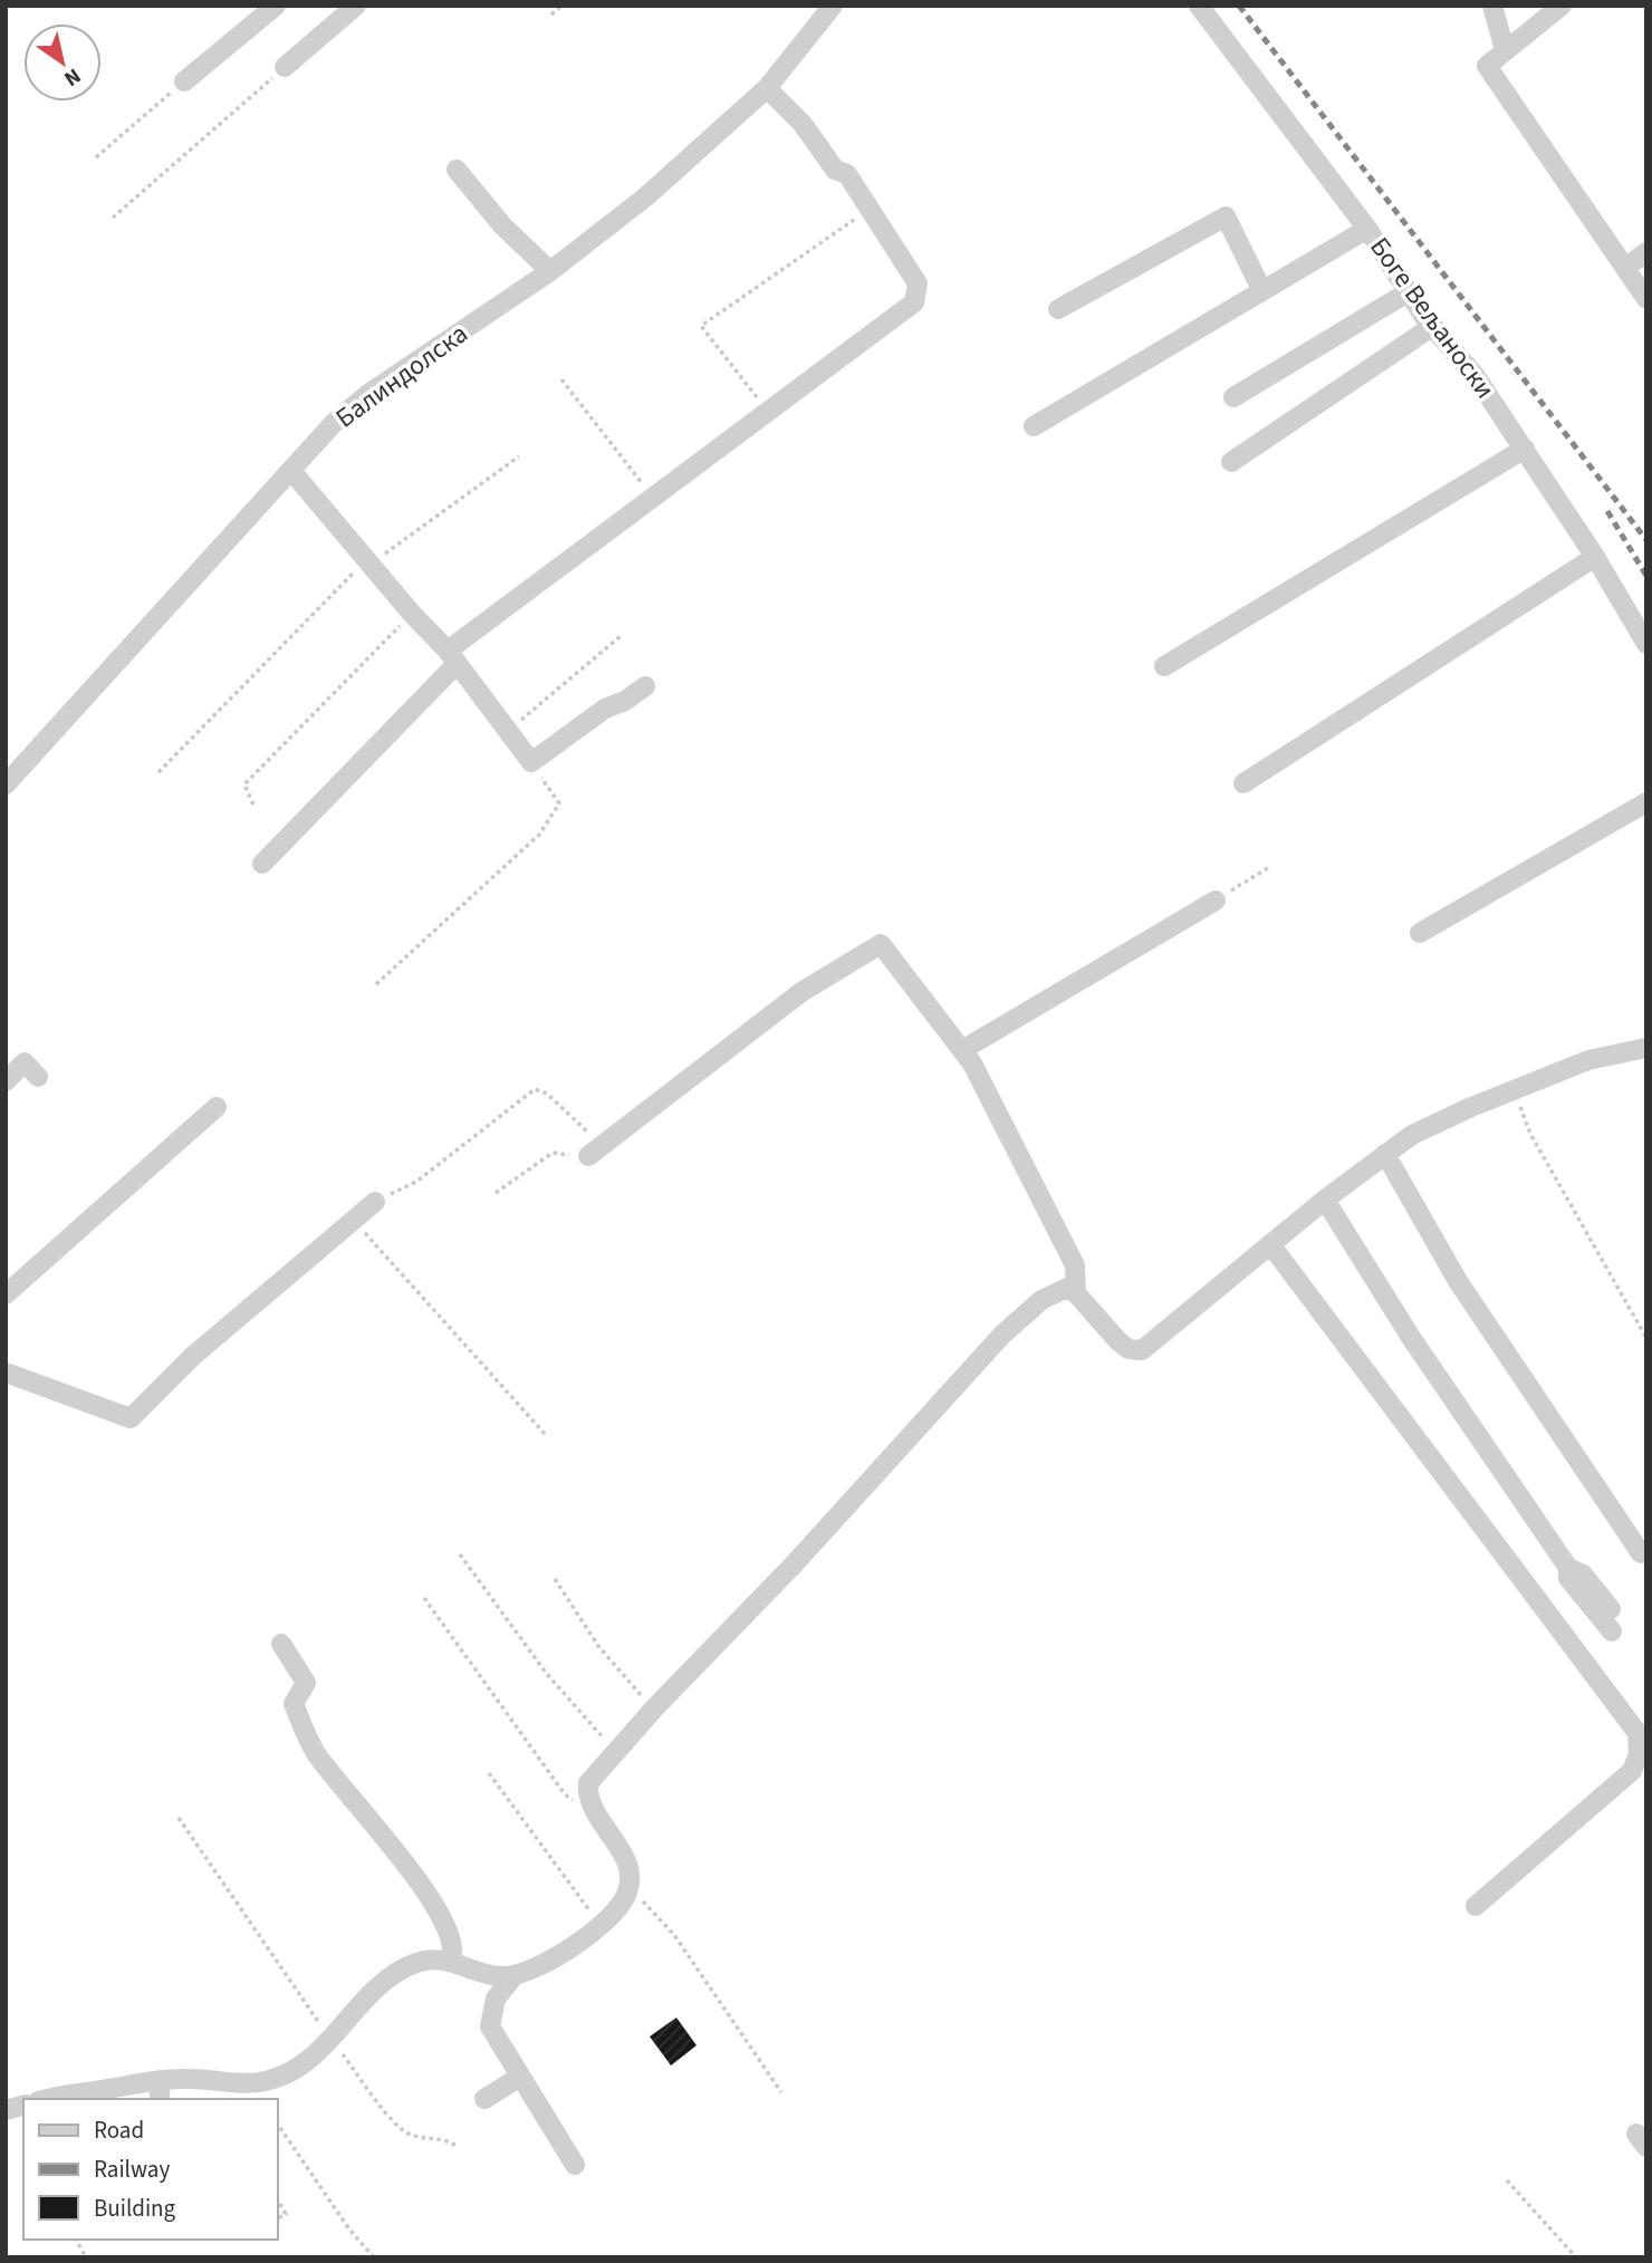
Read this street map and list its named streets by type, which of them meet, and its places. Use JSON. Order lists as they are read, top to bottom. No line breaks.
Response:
{"streets":{"street":["Боге Вељаноски","Балиндолска"]},"legend":["Road","Railway","Building"],"north":"bottom right"}
